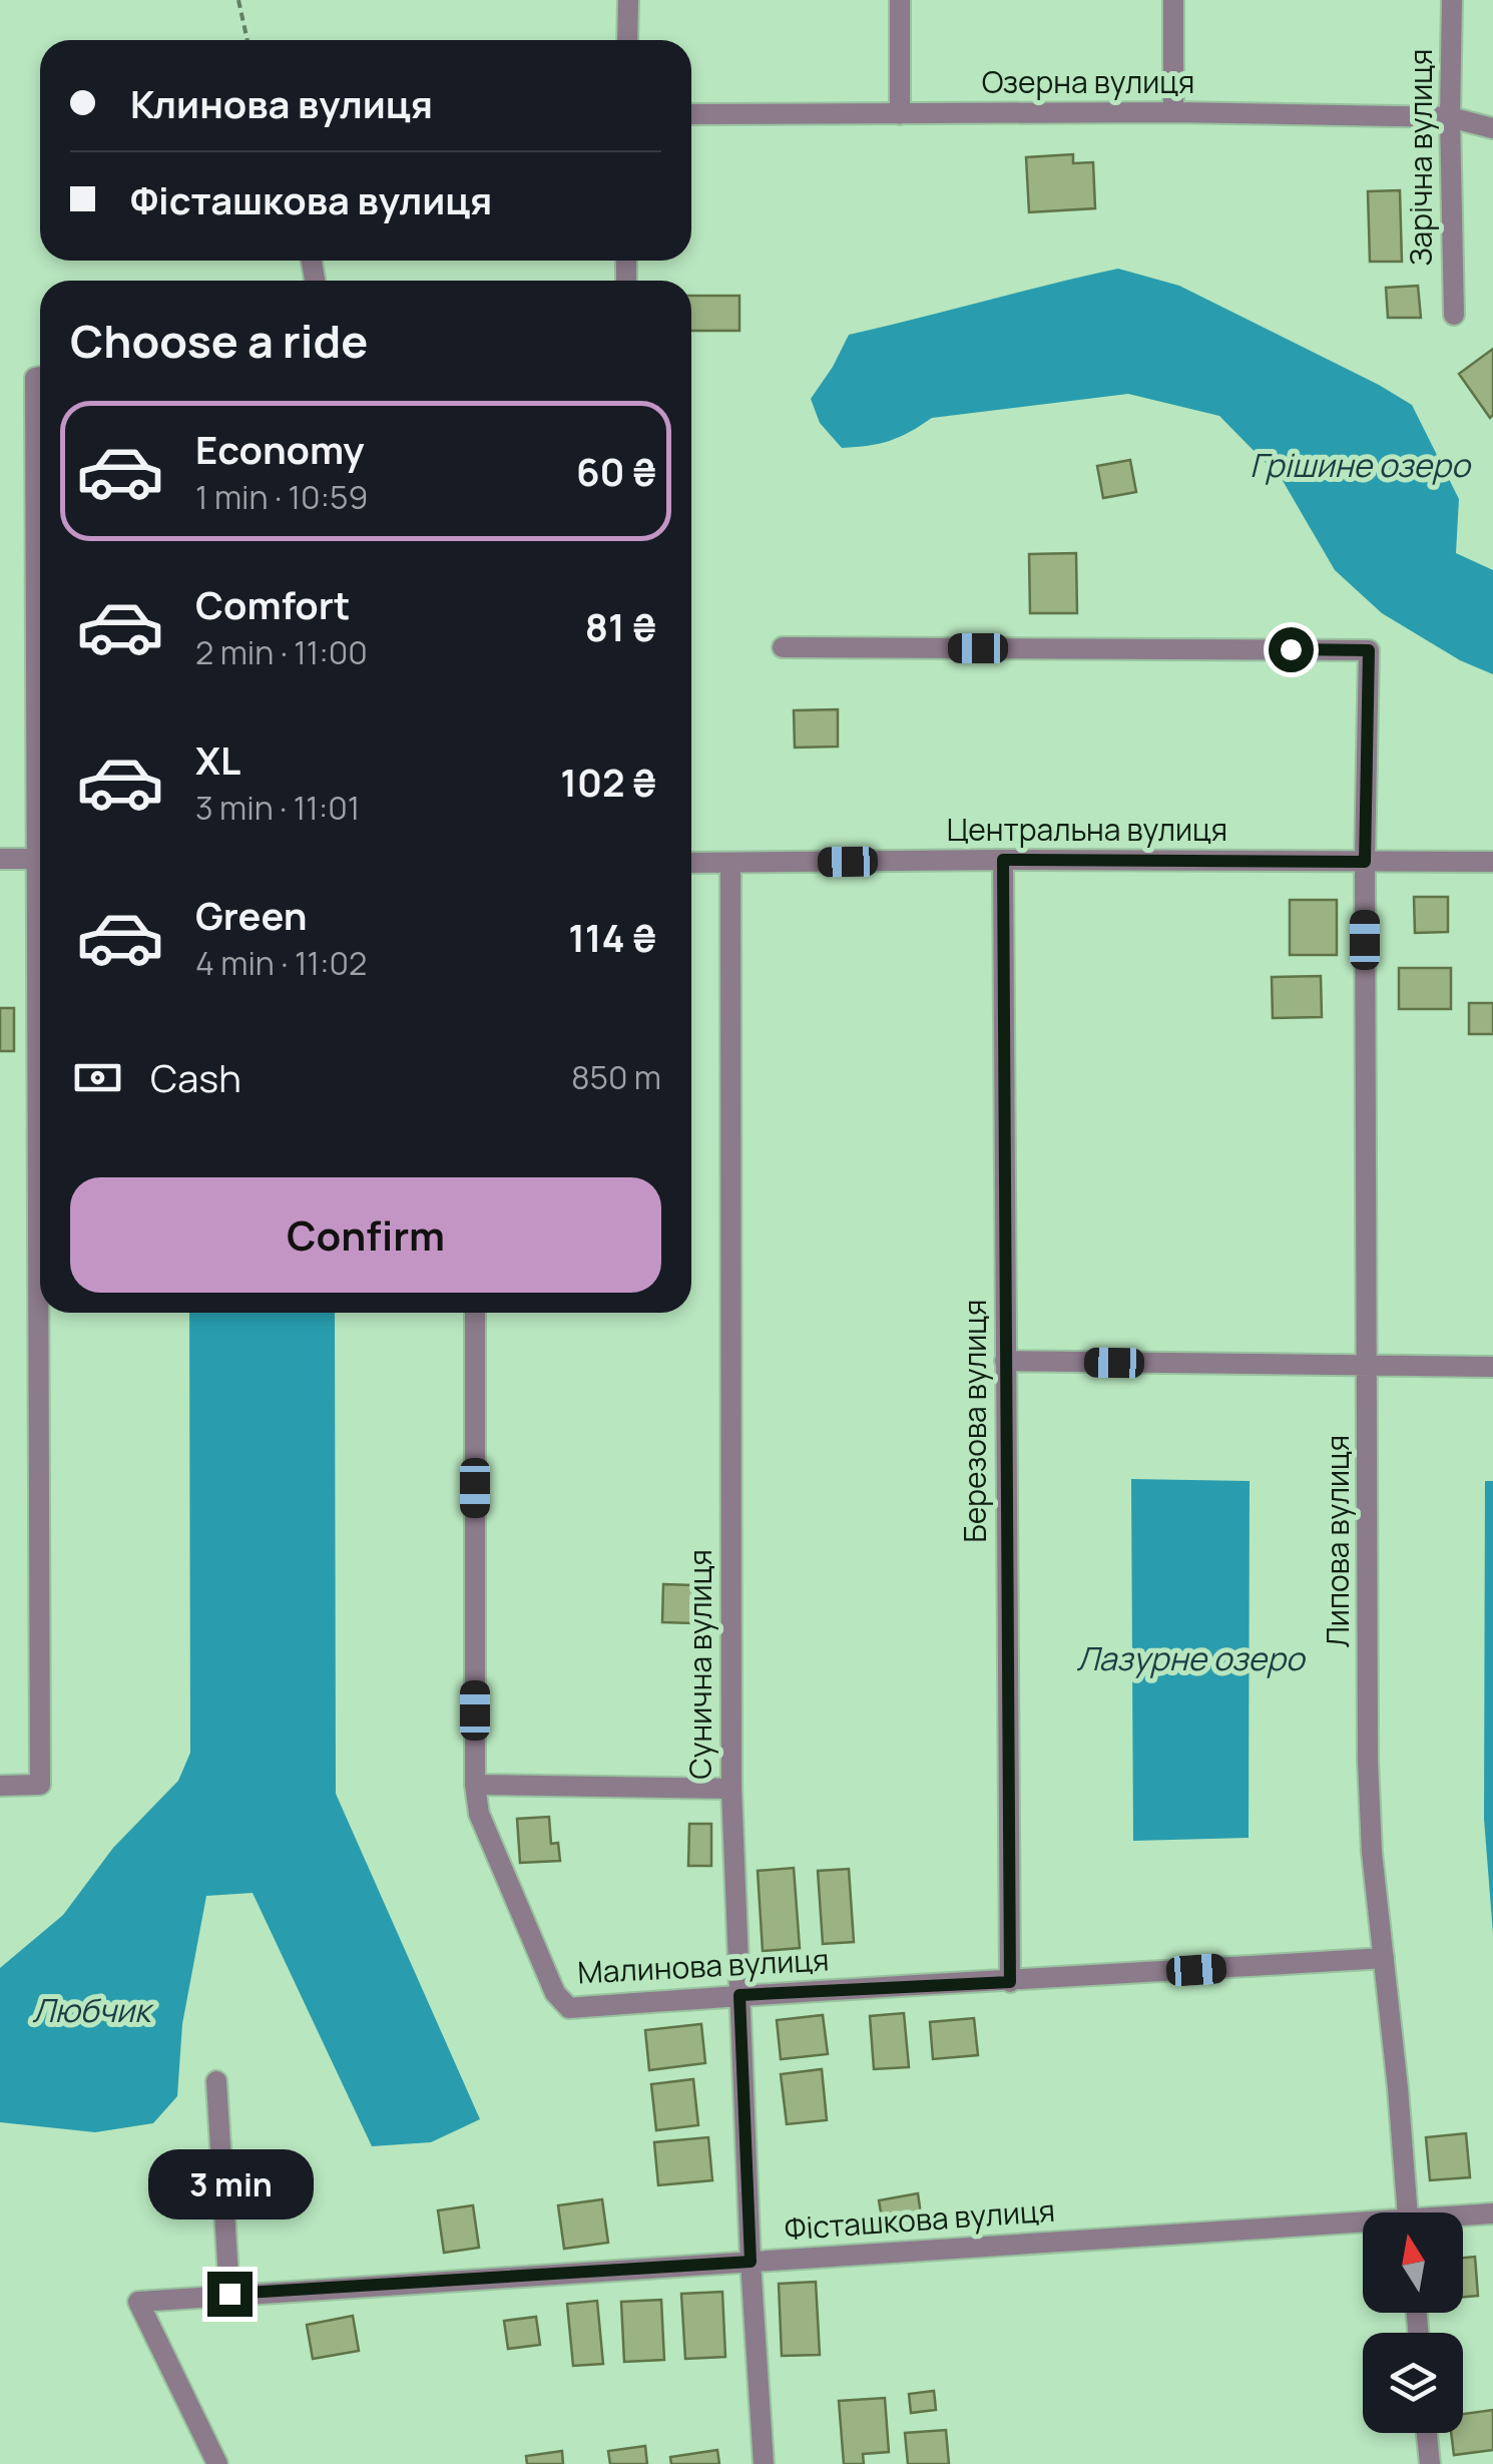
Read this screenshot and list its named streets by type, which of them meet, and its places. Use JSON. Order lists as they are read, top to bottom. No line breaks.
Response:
{"streets":{"street":["Озерна вулиця","Зарічна вулиця","Центральна вулиця","Березова вулиця","Липова вулиця","Сунична вулиця","Малинова вулиця","Фісташкова вулиця"]},"crossings":[["Озерна вулиця","Зарічна вулиця"],["Центральна вулиця","Березова вулиця"],["Центральна вулиця","Липова вулиця"],["Центральна вулиця","Сунична вулиця"],["Березова вулиця","Малинова вулиця"],["Липова вулиця","Малинова вулиця"],["Сунична вулиця","Малинова вулиця"],["Сунична вулиця","Фісташкова вулиця"]],"water":["Грішине озеро","Лазурне озеро","Любчик"],"north":"top","page":{"banner":["Клинова вулиця","Фісташкова вулиця"],"heading":"Choose a ride","list":[{"name":"Economy","note":"1 min · 10:59","value":"60 ₴"},{"name":"Comfort","note":"2 min · 11:00","value":"81 ₴"},{"name":"XL","note":"3 min · 11:01","value":"102 ₴"},{"name":"Green","note":"4 min · 11:02","value":"114 ₴"}],"pay":["Cash","850 m"],"buttons":"Confirm","bubble":"3 min"}}
